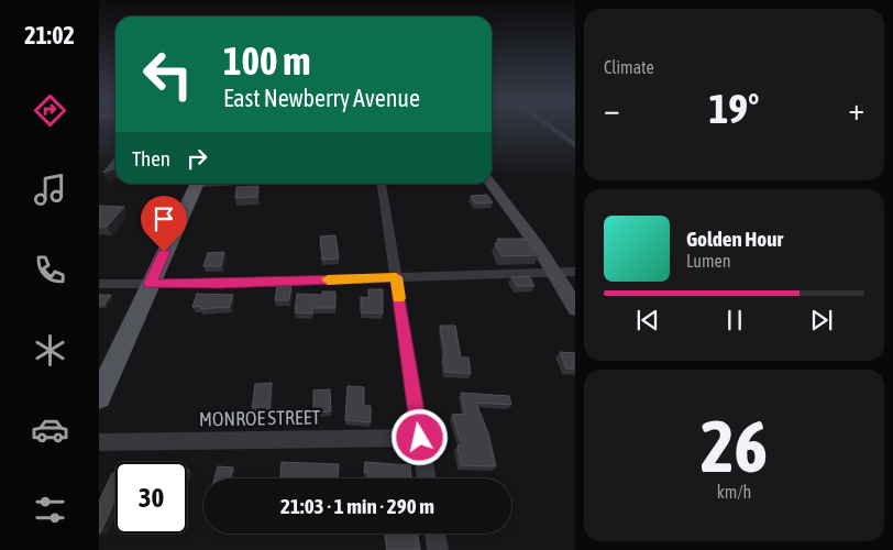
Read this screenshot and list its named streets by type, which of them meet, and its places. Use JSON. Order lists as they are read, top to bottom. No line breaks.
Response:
{"streets":{"street":["MONROE STREET"]},"page":{"tabs":"21:02","tile":["Climate",["26","km/h"]],"turn":["100 m","East Newberry Avenue"],"heat":["−","19°","+"],"then":"Then","song":["Golden Hour","Lumen"],"limit":"30","trip":"21:03 · 1 min · 290 m"}}
